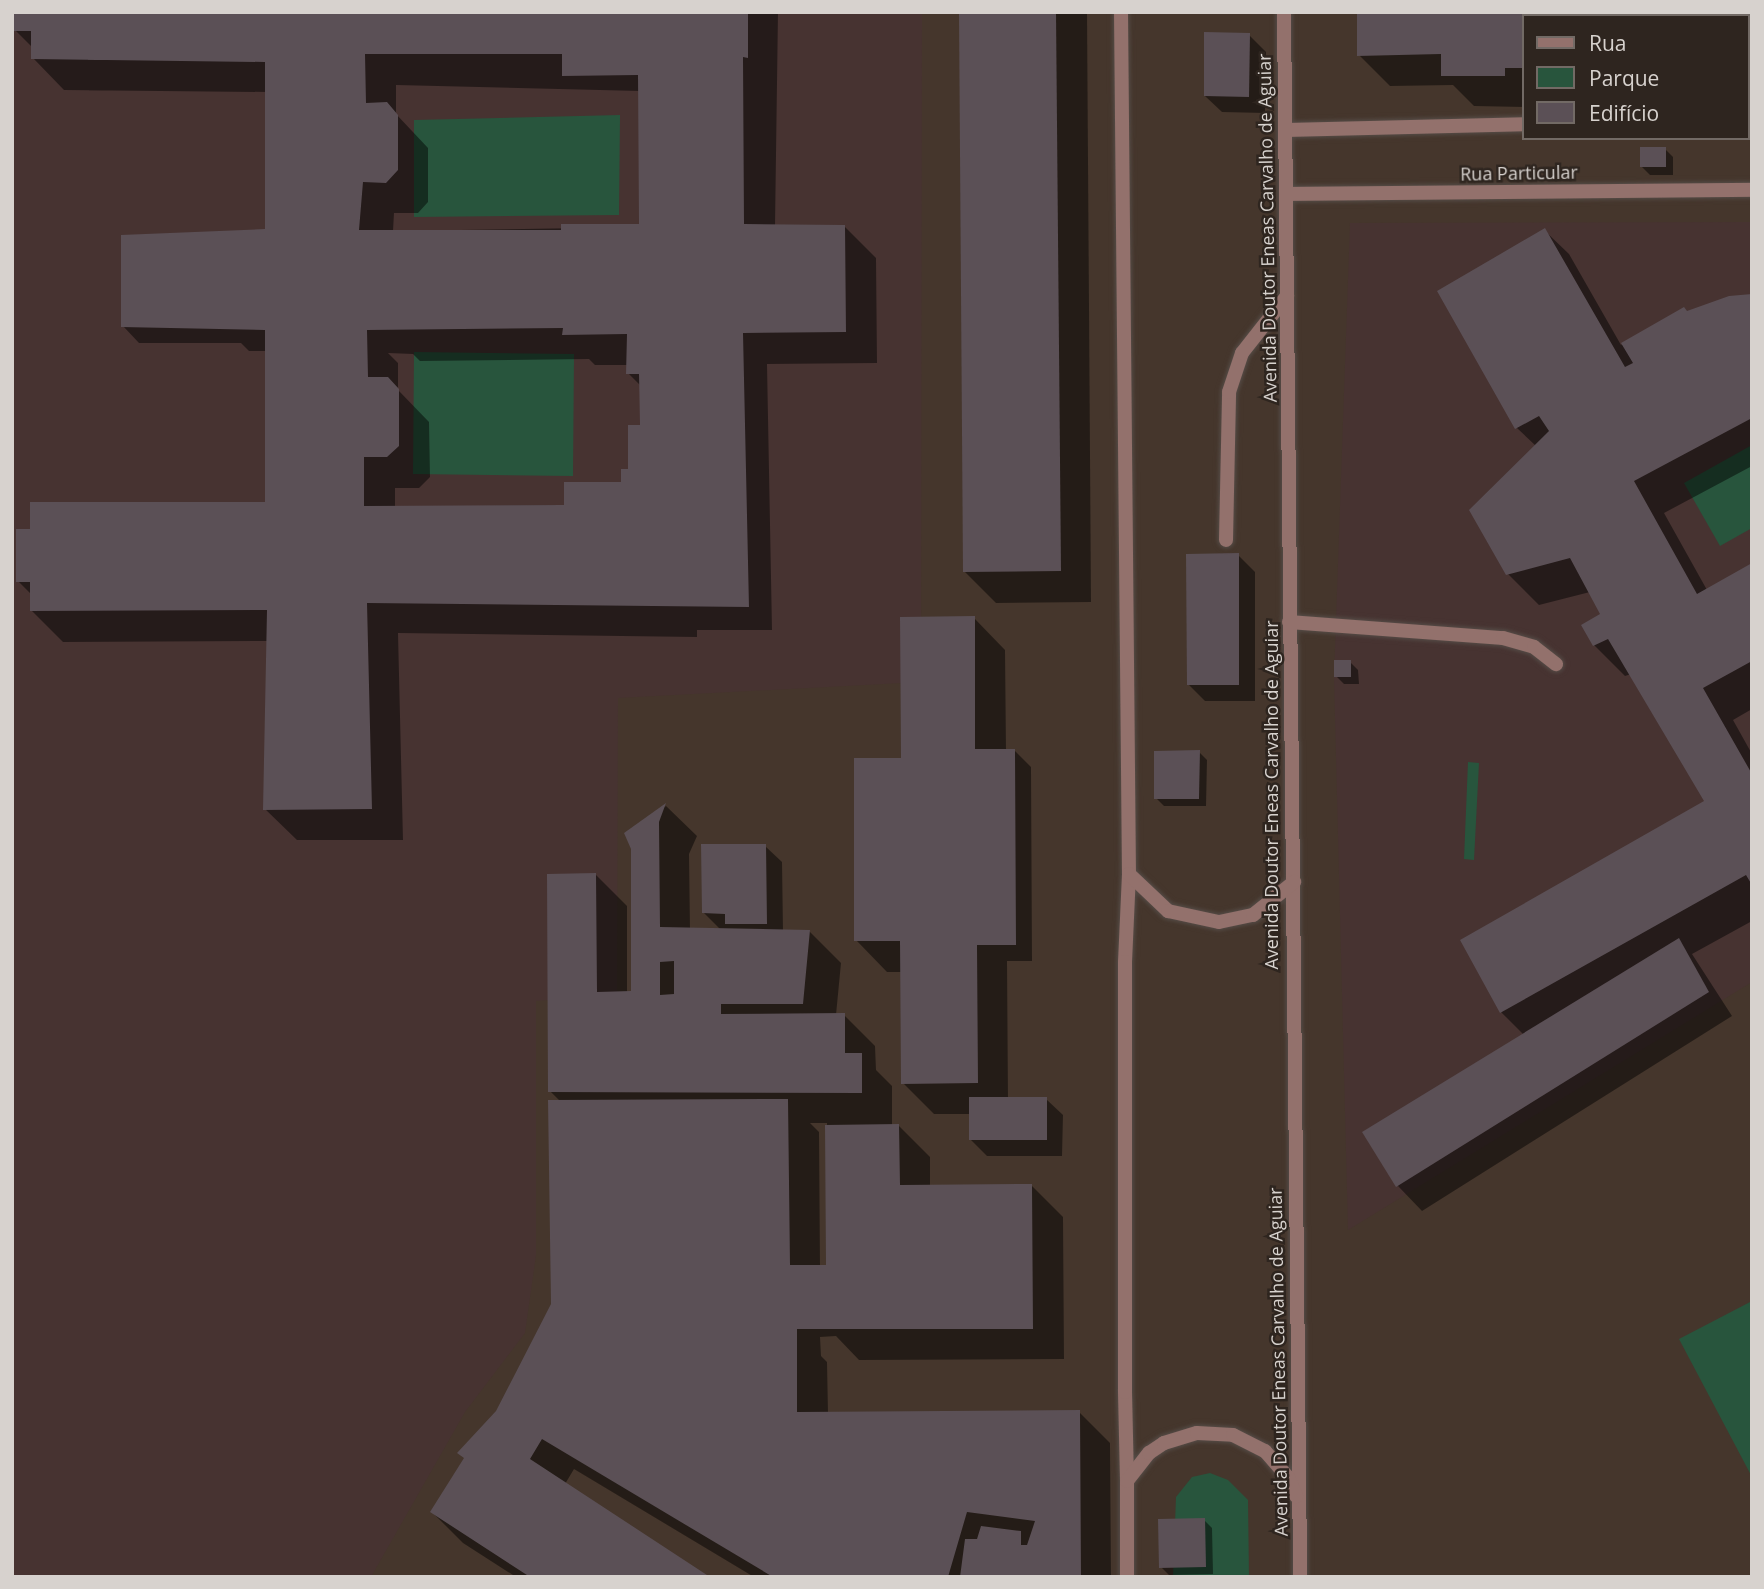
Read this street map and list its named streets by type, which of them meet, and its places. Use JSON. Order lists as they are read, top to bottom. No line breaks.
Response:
{"streets":{"street":["Rua Particular","Avenida Doutor Eneas Carvalho de Aguiar"]},"crossings":[["Rua Particular","Avenida Doutor Eneas Carvalho de Aguiar"]],"legend":["Rua","Parque","Edifício"]}
